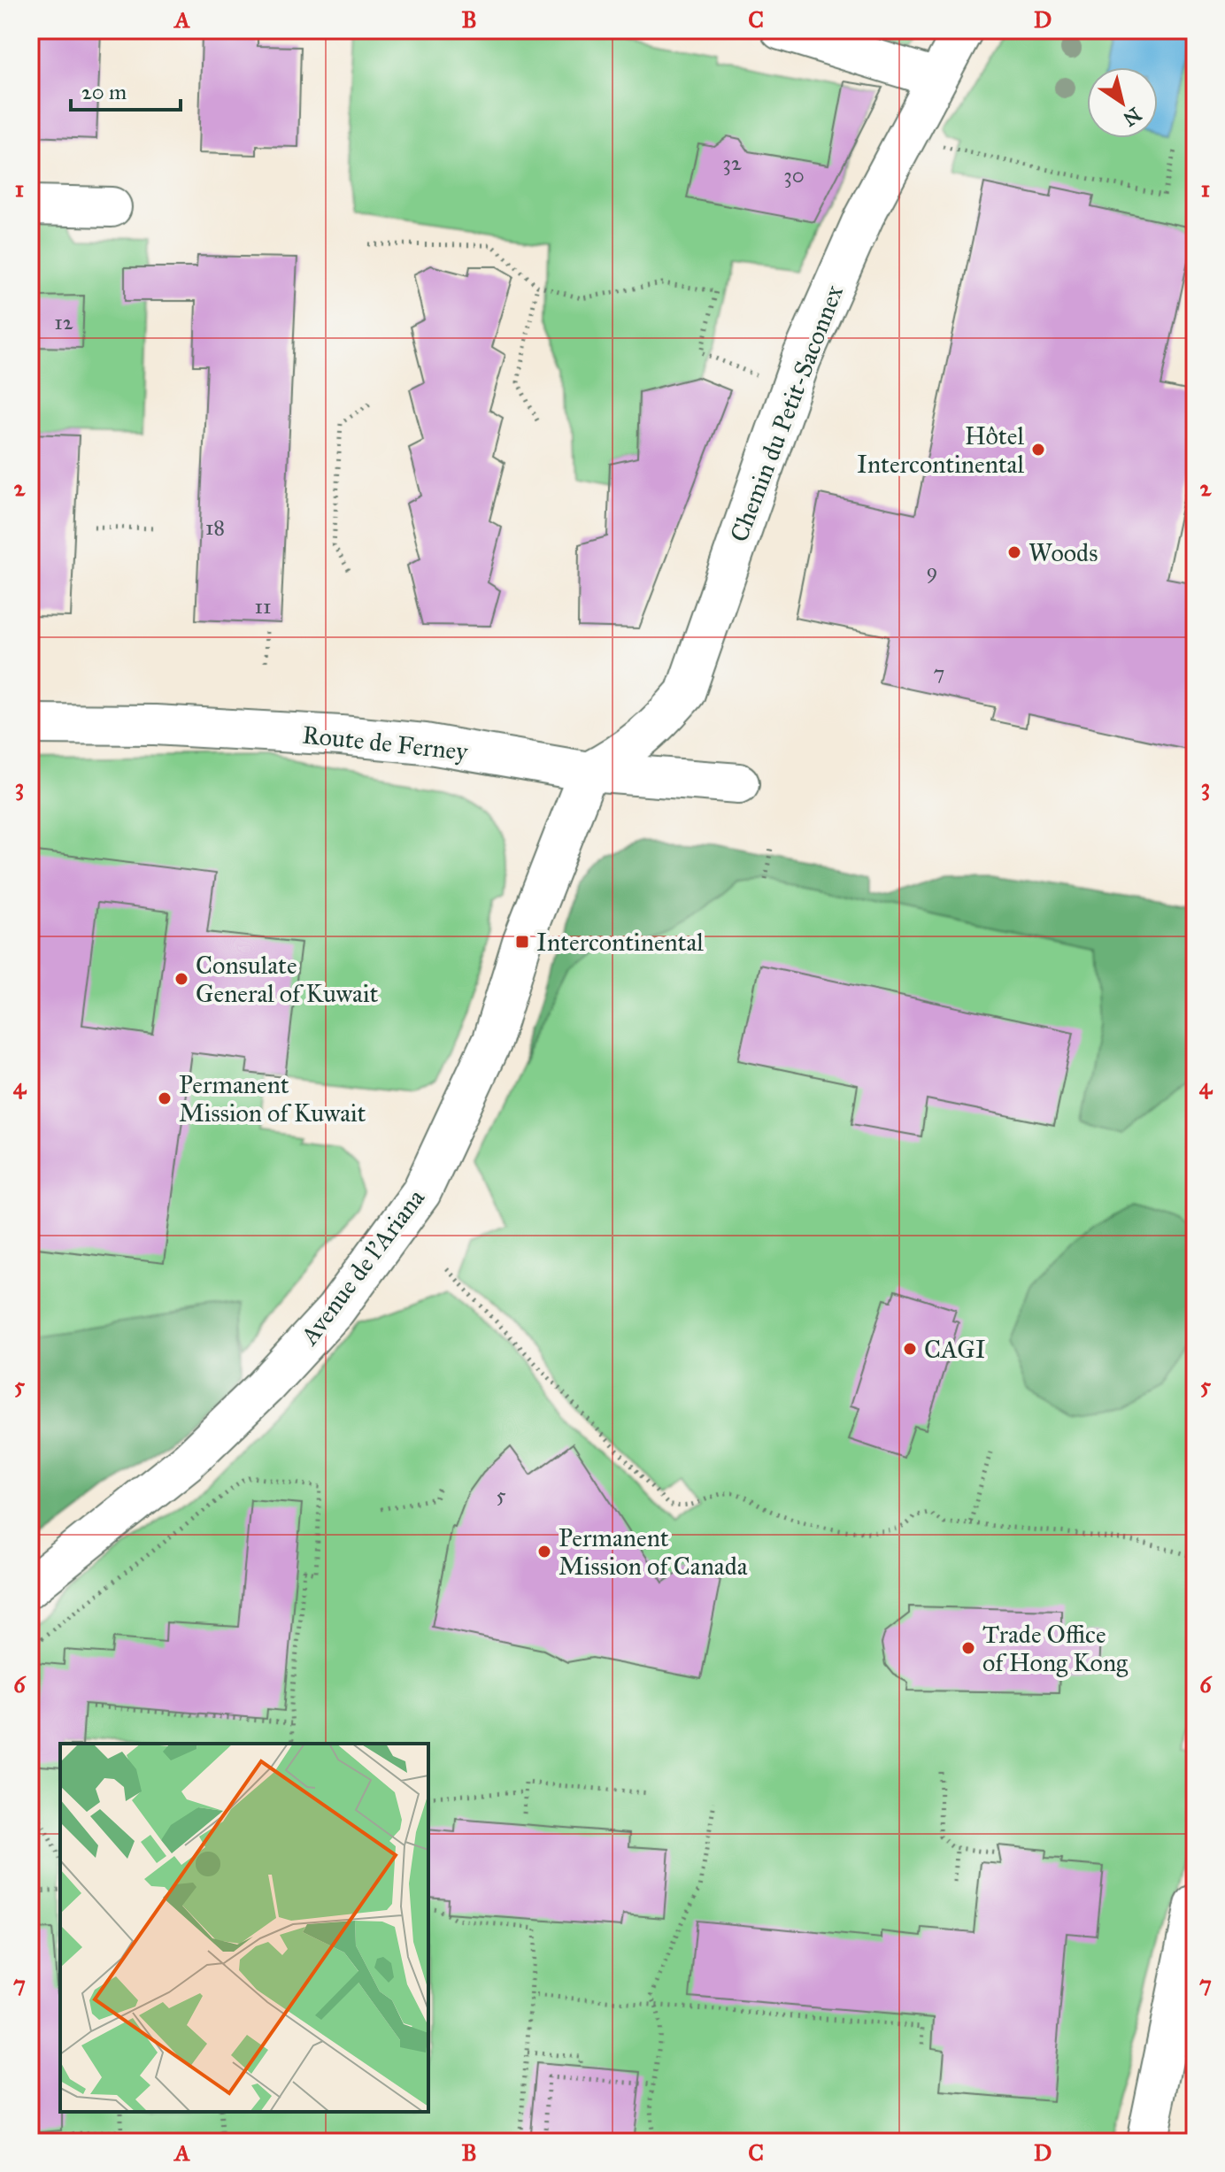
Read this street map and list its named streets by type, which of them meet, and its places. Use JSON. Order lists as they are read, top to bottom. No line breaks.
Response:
{"streets":{"street":["Chemin du Petit-Saconnex","Route de Ferney","Avenue de l'Ariana"]},"crossings":[["Chemin du Petit-Saconnex","Route de Ferney"],["Chemin du Petit-Saconnex","Avenue de l'Ariana"],["Route de Ferney","Avenue de l'Ariana"]],"places":{"other":["Hôtel Intercontinental","Woods","Consulate General of Kuwait","Permanent Mission of Kuwait","CAGI","Permanent Mission of Canada","Trade Office of Hong Kong"],"transit":["Intercontinental"]},"house_numbers":["32","30","12","18","9","11","7","5"],"scale_bar":"20 m","north":"bottom right","grid":{"columns":["A","B","C","D"],"rows":["1","2","3","4","5","6","7"]}}
